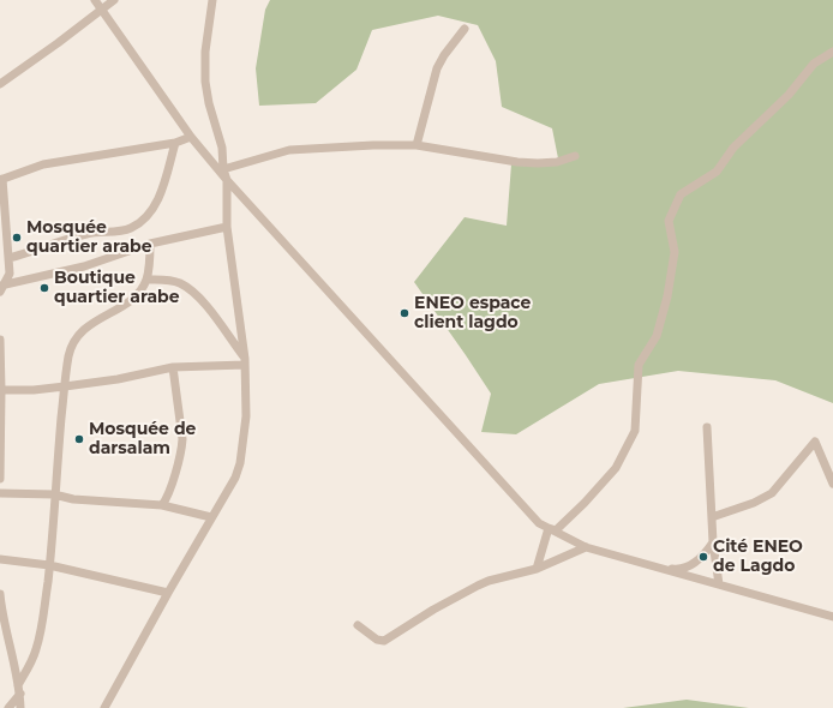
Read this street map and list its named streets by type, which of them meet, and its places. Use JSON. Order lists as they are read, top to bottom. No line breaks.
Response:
{"places":["Mosquée quartier arabe","Boutique quartier arabe","ENEO espace client lagdo","Mosquée de darsalam","Cité ENEO de Lagdo"]}
